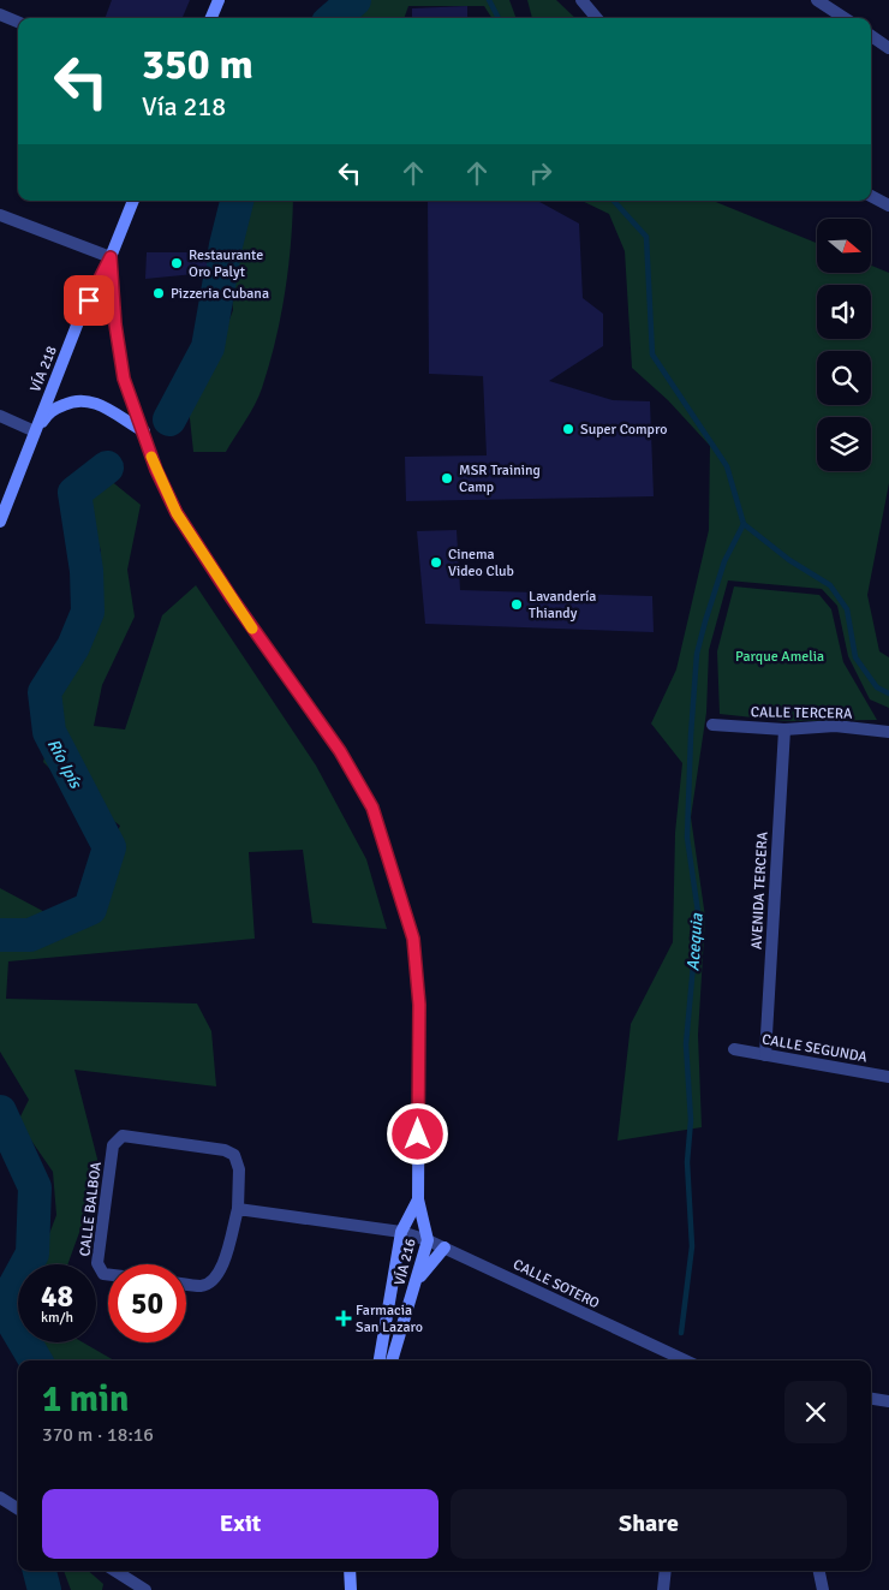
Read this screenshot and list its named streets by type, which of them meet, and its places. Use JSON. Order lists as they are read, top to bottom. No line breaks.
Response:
{"streets":{"main road":["VÍA 218","VÍA 216"],"street":["CALLE TERCERA","AVENIDA TERCERA","CALLE SEGUNDA","CALLE BALBOA","CALLE SOTERO"]},"crossings":[["VÍA 218","VÍA 216"],["CALLE TERCERA","AVENIDA TERCERA"],["AVENIDA TERCERA","CALLE SEGUNDA"],["VÍA 216","CALLE SOTERO"]],"water":["Río Ipís","Acequia"],"parks":["Parque Amelia"],"places":{"other":["Restaurante Oro Palyt","Pizzeria Cubana","Super Compro","MSR Training Camp","Cinema Video Club","Lavandería Thiandy"],"health":["Farmacia San Lazaro"]},"north":"right","page":{"turn":["350 m","Vía 218"],"speed":"48 km/h","limit":"50","heading":["1 min","370 m · 18:16"],"buttons":["Exit","Share"]}}
